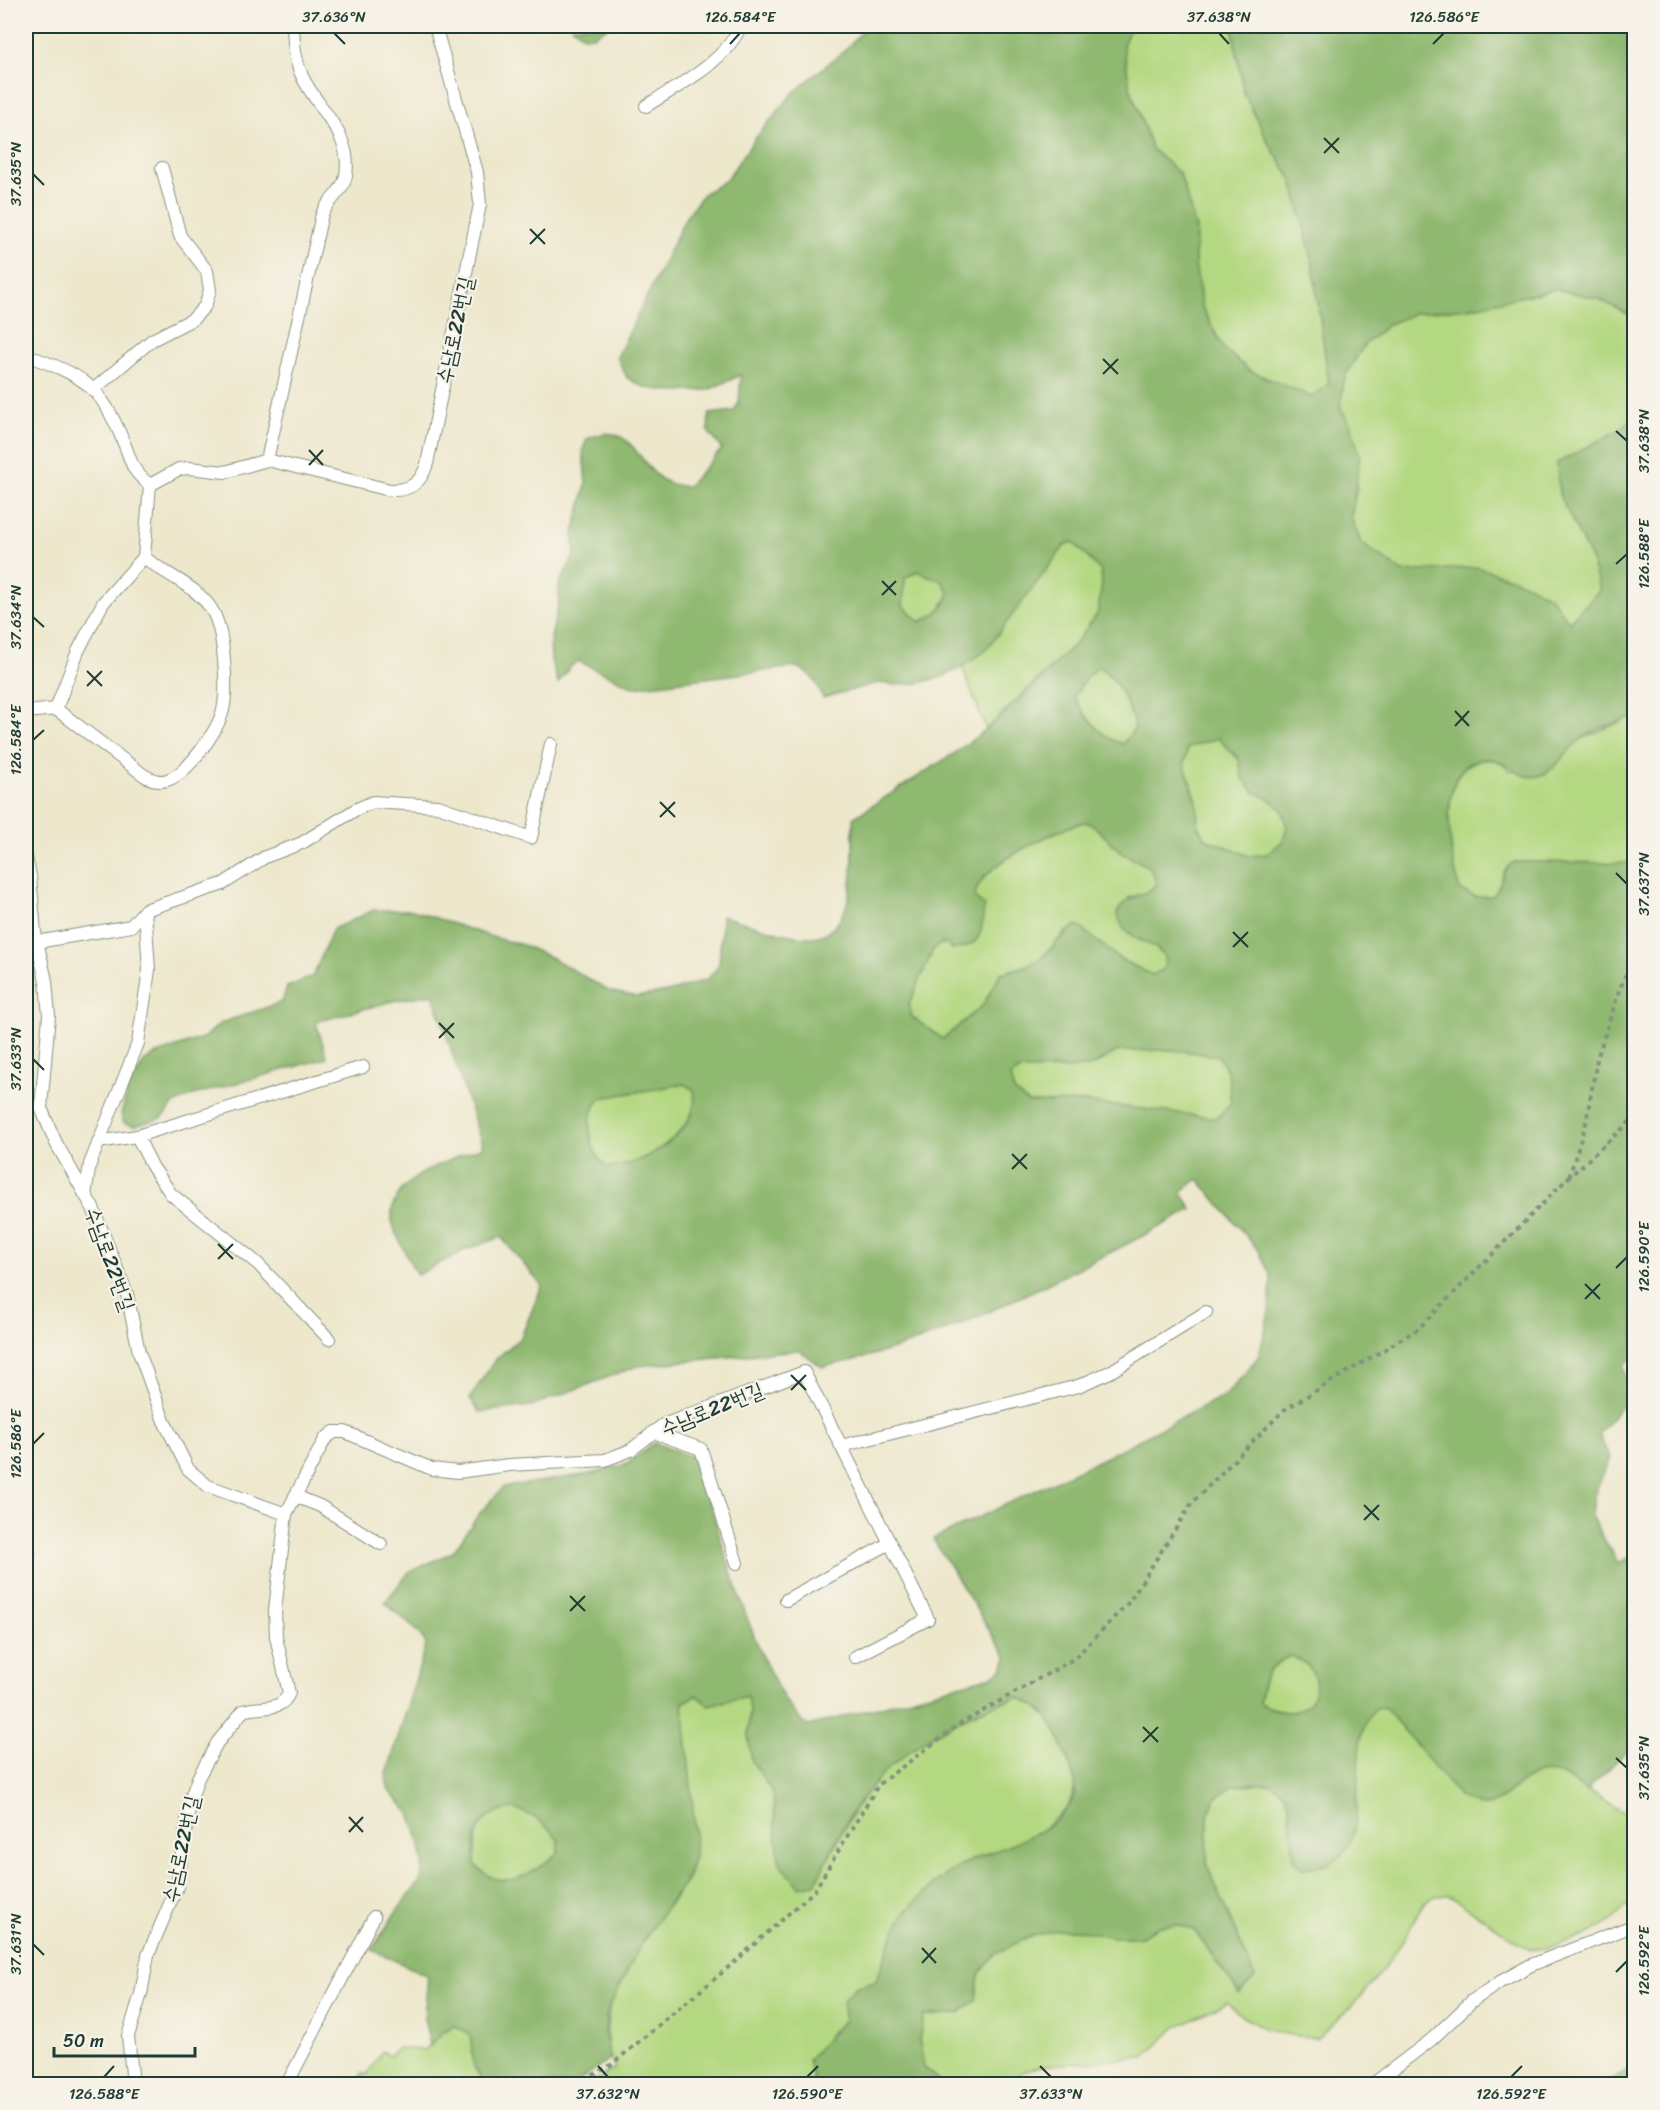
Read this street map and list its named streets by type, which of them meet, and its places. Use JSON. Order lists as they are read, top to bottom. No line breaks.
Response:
{"streets":{"lane":["수남로22번길"]},"scale_bar":"50 m","coordinates":["37.636°N","126.584°E","37.638°N","126.586°E","37.635°N","126.588°E","37.634°N","37.637°N","37.633°N","126.590°E","37.631°N","126.592°E","37.632°N"]}
